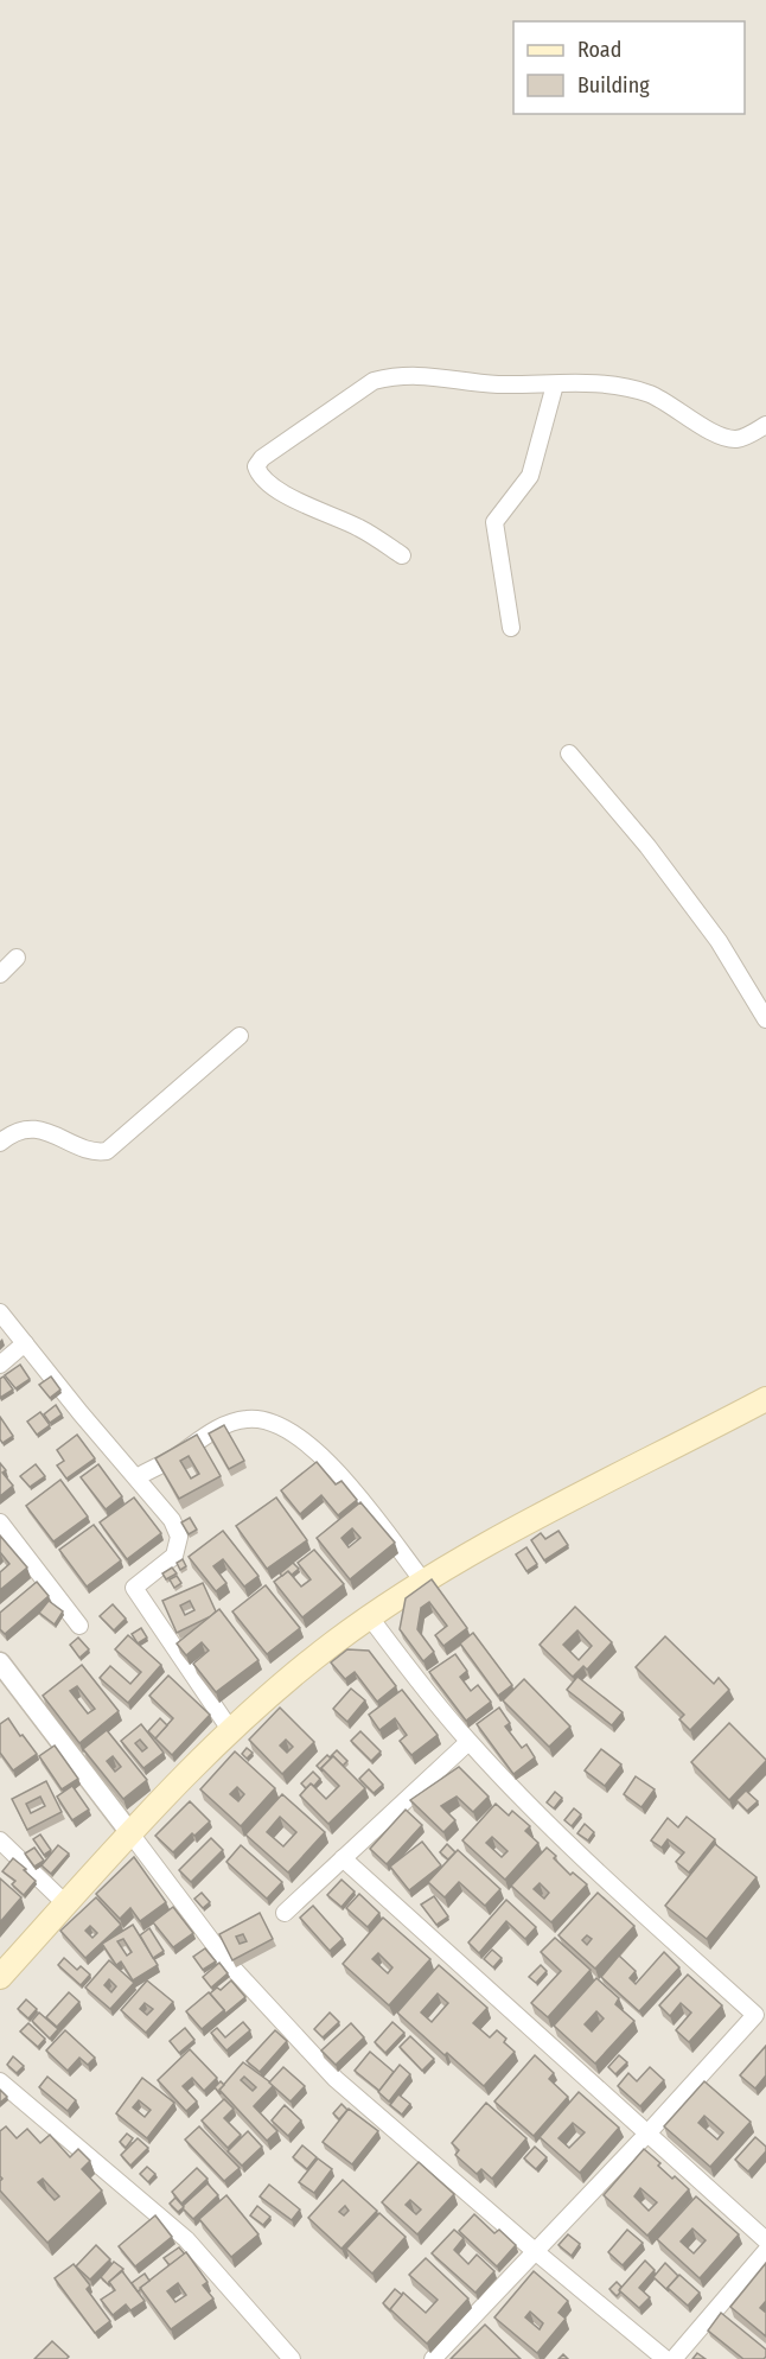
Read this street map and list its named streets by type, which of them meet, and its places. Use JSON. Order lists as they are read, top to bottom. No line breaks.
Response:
{"legend":["Road","Building"]}
